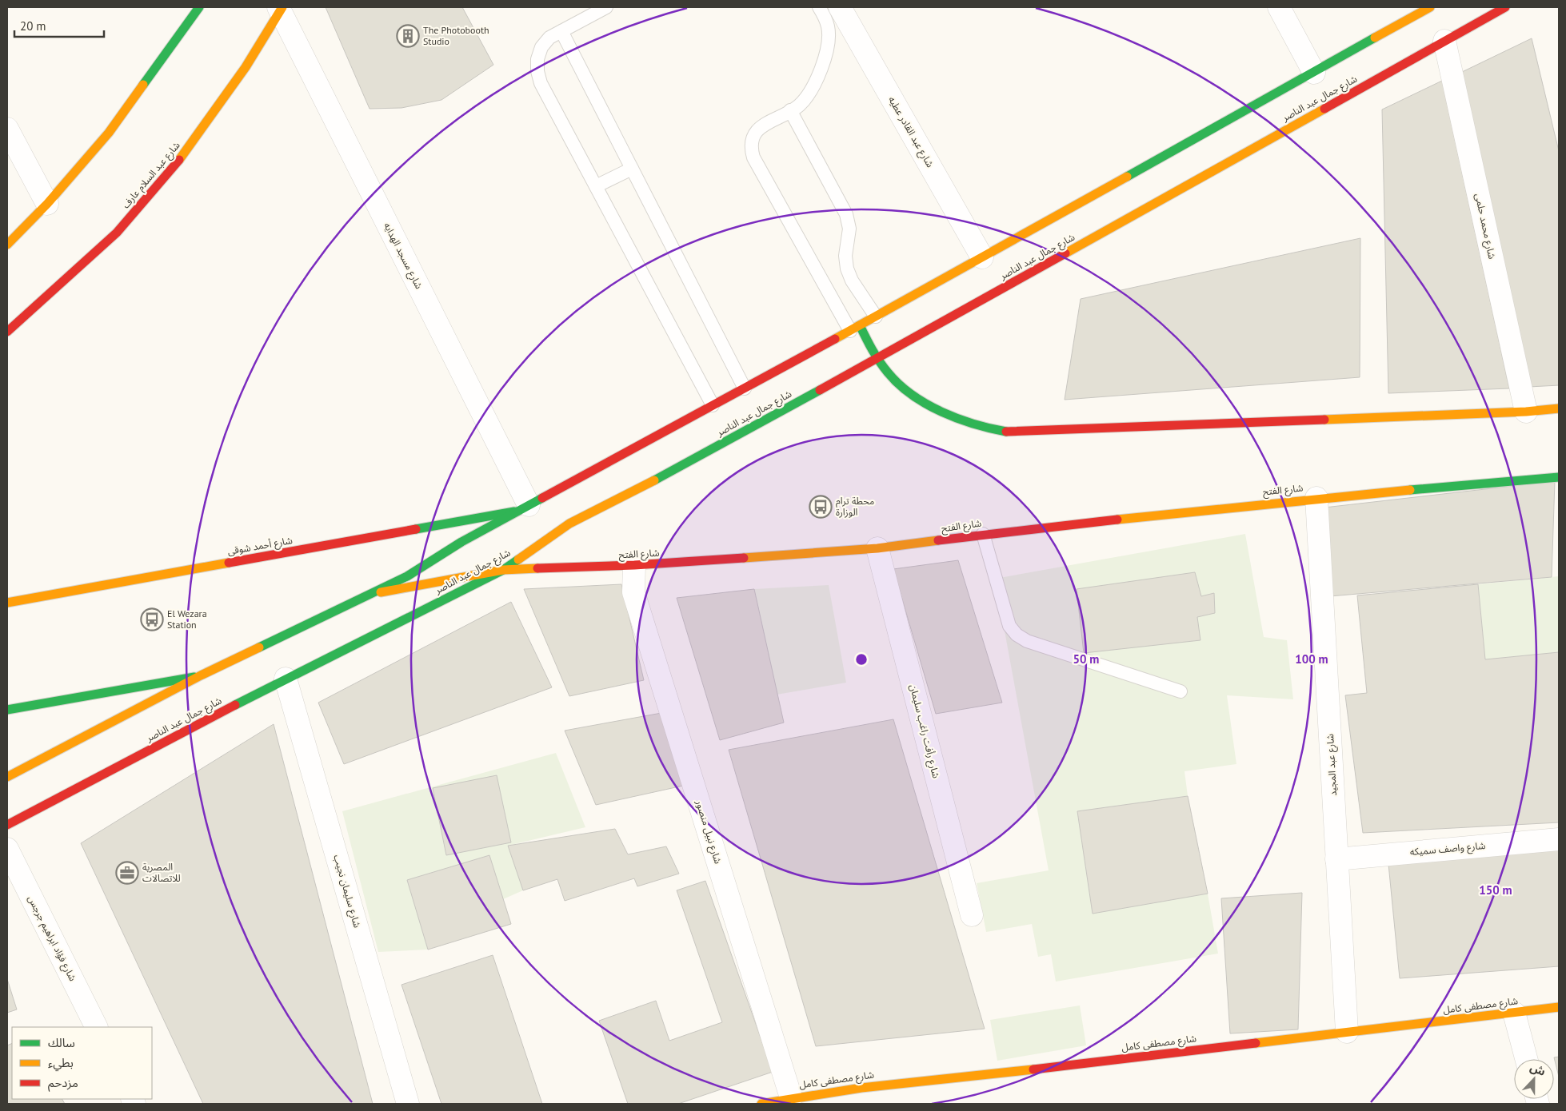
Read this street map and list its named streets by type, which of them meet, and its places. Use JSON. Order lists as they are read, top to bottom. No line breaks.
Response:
{"streets":{"main road":["شارع جمال عبد الناصر","شارع عبد السلام عارف","شارع الفتح","شارع أحمد شوقى","شارع مصطفى كامل"],"street":["شارع عبد القادر عطيه","شارع محمد حلمى","شارع مسجد الهدايه","شارع رأفت راغب سليمان","شارع عبد المجيد","شارع نبيل منصور","شارع واصف سميكه","شارع سليمان نجيب","شارع فؤاد ابراهيم جرجس"]},"crossings":[["شارع جمال عبد الناصر","شارع محمد حلمى"],["شارع جمال عبد الناصر","شارع الفتح"],["شارع جمال عبد الناصر","شارع سليمان نجيب"],["شارع عبد السلام عارف","شارع مسجد الهدايه"],["شارع مسجد الهدايه","شارع أحمد شوقى"],["شارع الفتح","شارع رأفت راغب سليمان"],["شارع الفتح","شارع عبد المجيد"],["شارع الفتح","شارع نبيل منصور"],["شارع عبد المجيد","شارع واصف سميكه"],["شارع عبد المجيد","شارع مصطفى كامل"],["شارع نبيل منصور","شارع مصطفى كامل"]],"places":{"building":["The Photobooth Studio"],"bus stop":["محطة ترام الوزارة","El Wezara Station"],"office":["المصرية للاتصالات"]},"legend":["سالك","بطيء","مزدحم"],"scale_bar":"20 m","north":"top","rings":["50 m","100 m","150 m"]}
